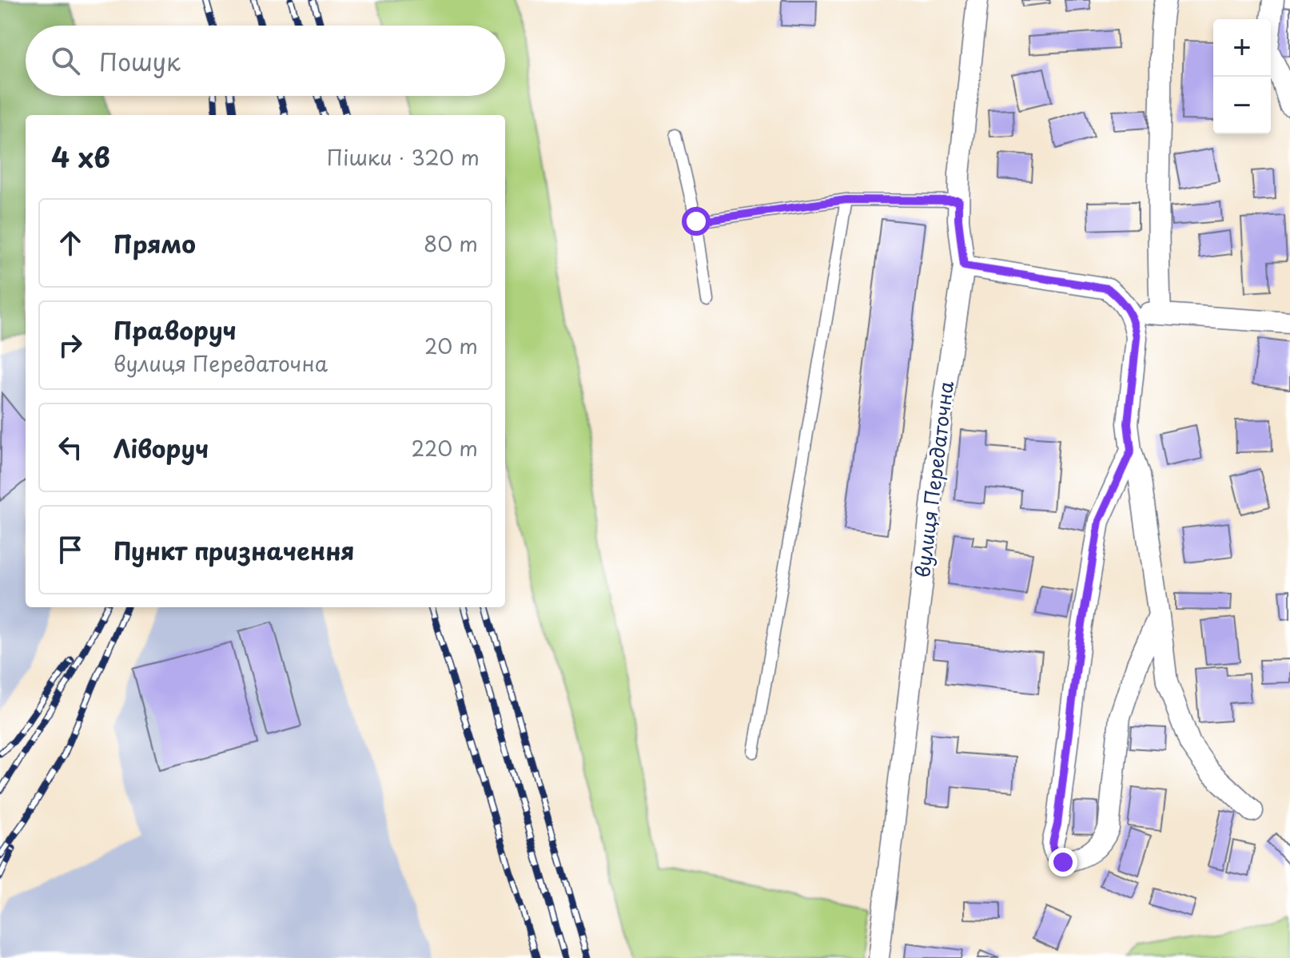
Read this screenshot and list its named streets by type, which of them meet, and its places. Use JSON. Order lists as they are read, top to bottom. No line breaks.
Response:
{"streets":{"street":["вулиця Передаточна"]},"page":{"map_buttons":["+","−"],"search":"Пошук","heading":["4 хв","Пішки · 320 m"],"list":[["Прямо","80 m"],["Праворуч","вулиця Передаточна","20 m"],["Ліворуч","220 m"],"Пункт призначення"]}}
